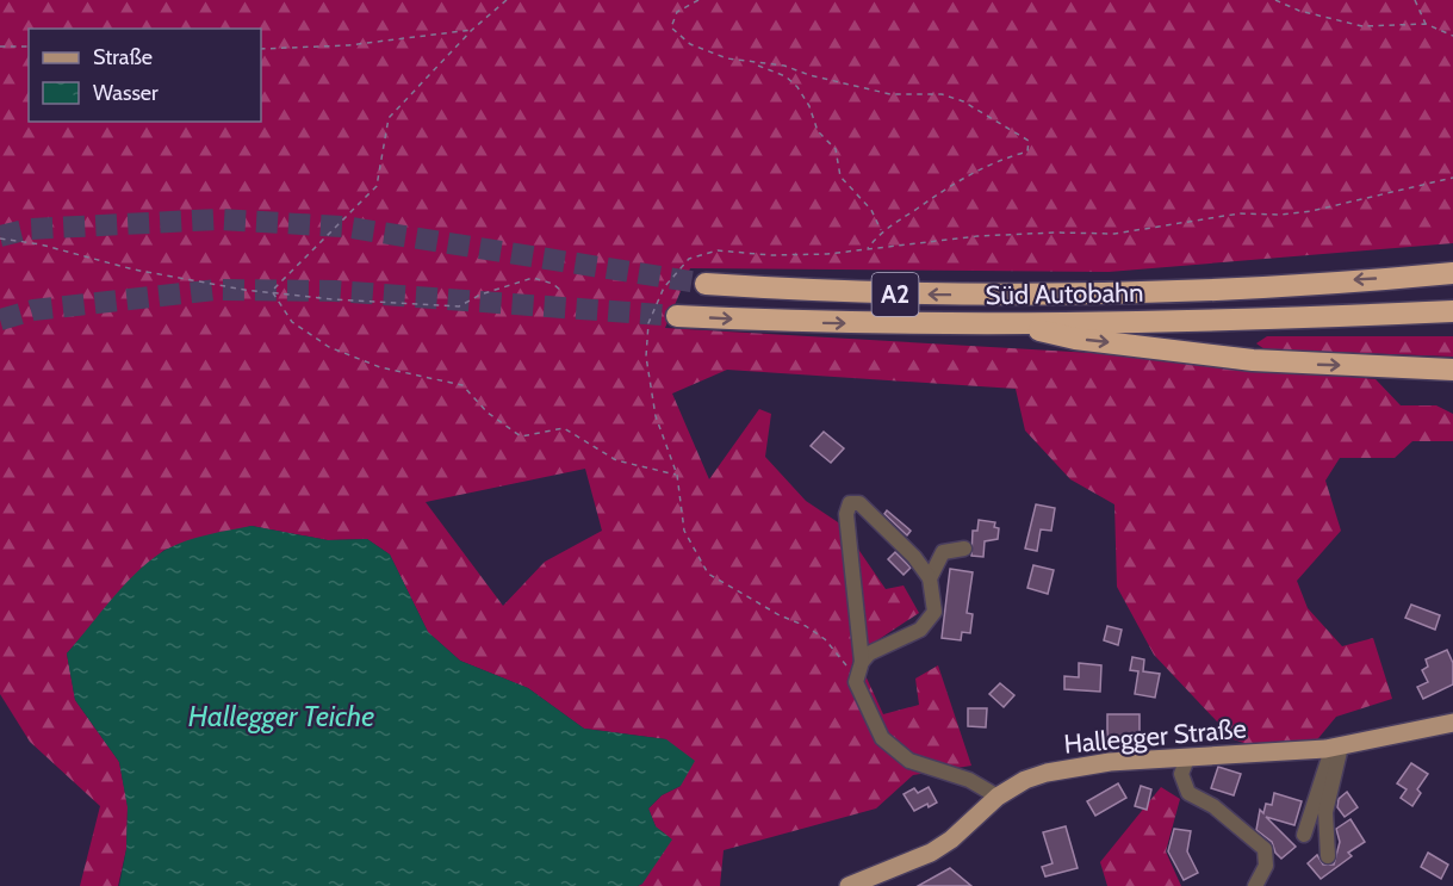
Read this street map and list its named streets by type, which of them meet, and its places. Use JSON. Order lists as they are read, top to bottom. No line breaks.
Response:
{"streets":{"highway":["Süd Autobahn","A2"],"main road":["Hallegger Straße"]},"water":["Hallegger Teiche"],"legend":["Straße","Wasser"]}
